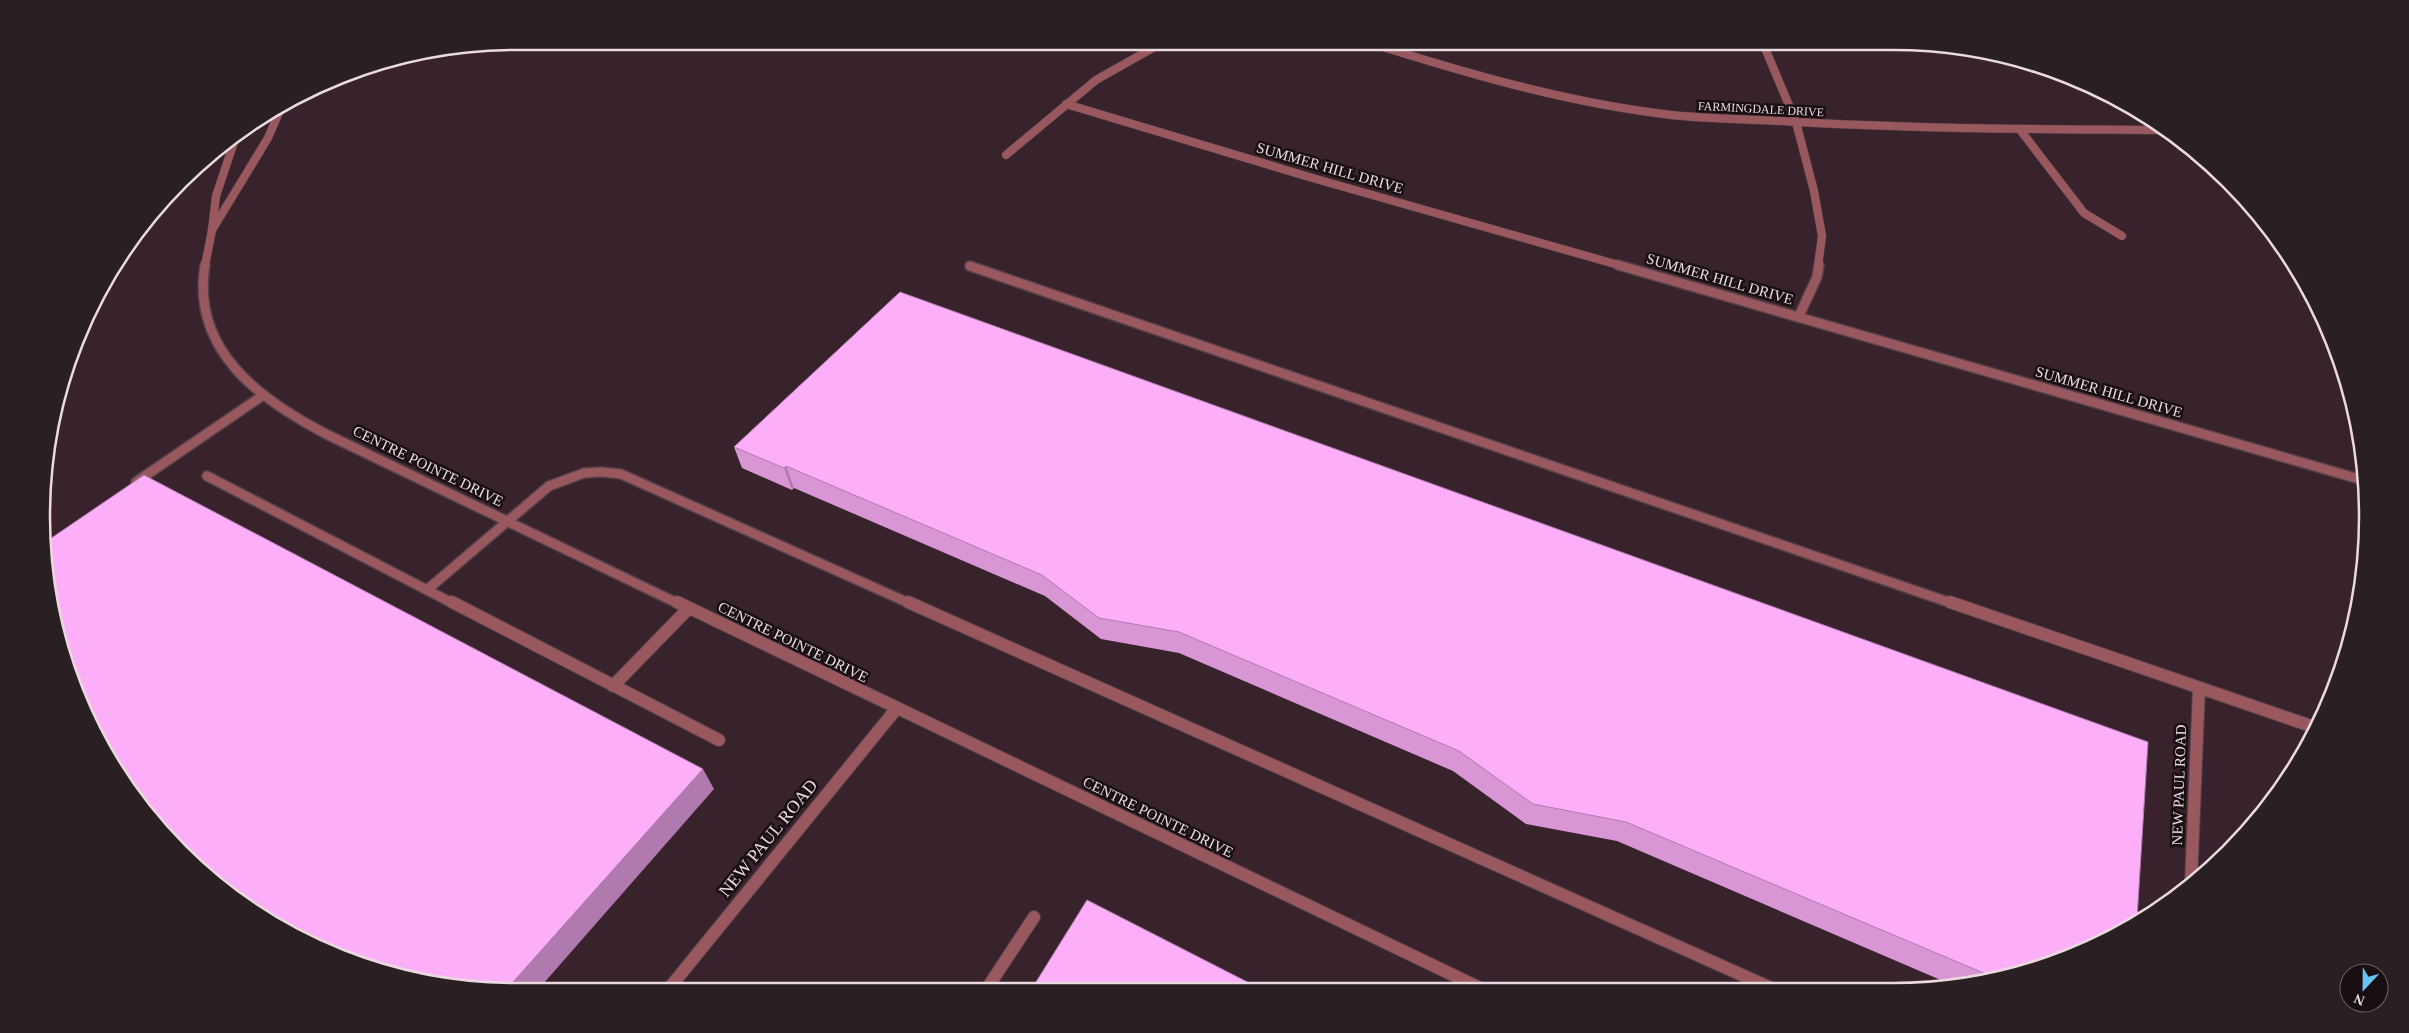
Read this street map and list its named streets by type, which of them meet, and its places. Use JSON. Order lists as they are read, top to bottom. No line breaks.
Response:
{"streets":{"street":["FARMINGDALE DRIVE","SUMMER HILL DRIVE","CENTRE POINTE DRIVE","NEW PAUL ROAD"]},"crossings":[["CENTRE POINTE DRIVE","NEW PAUL ROAD"]],"north":"bottom"}
